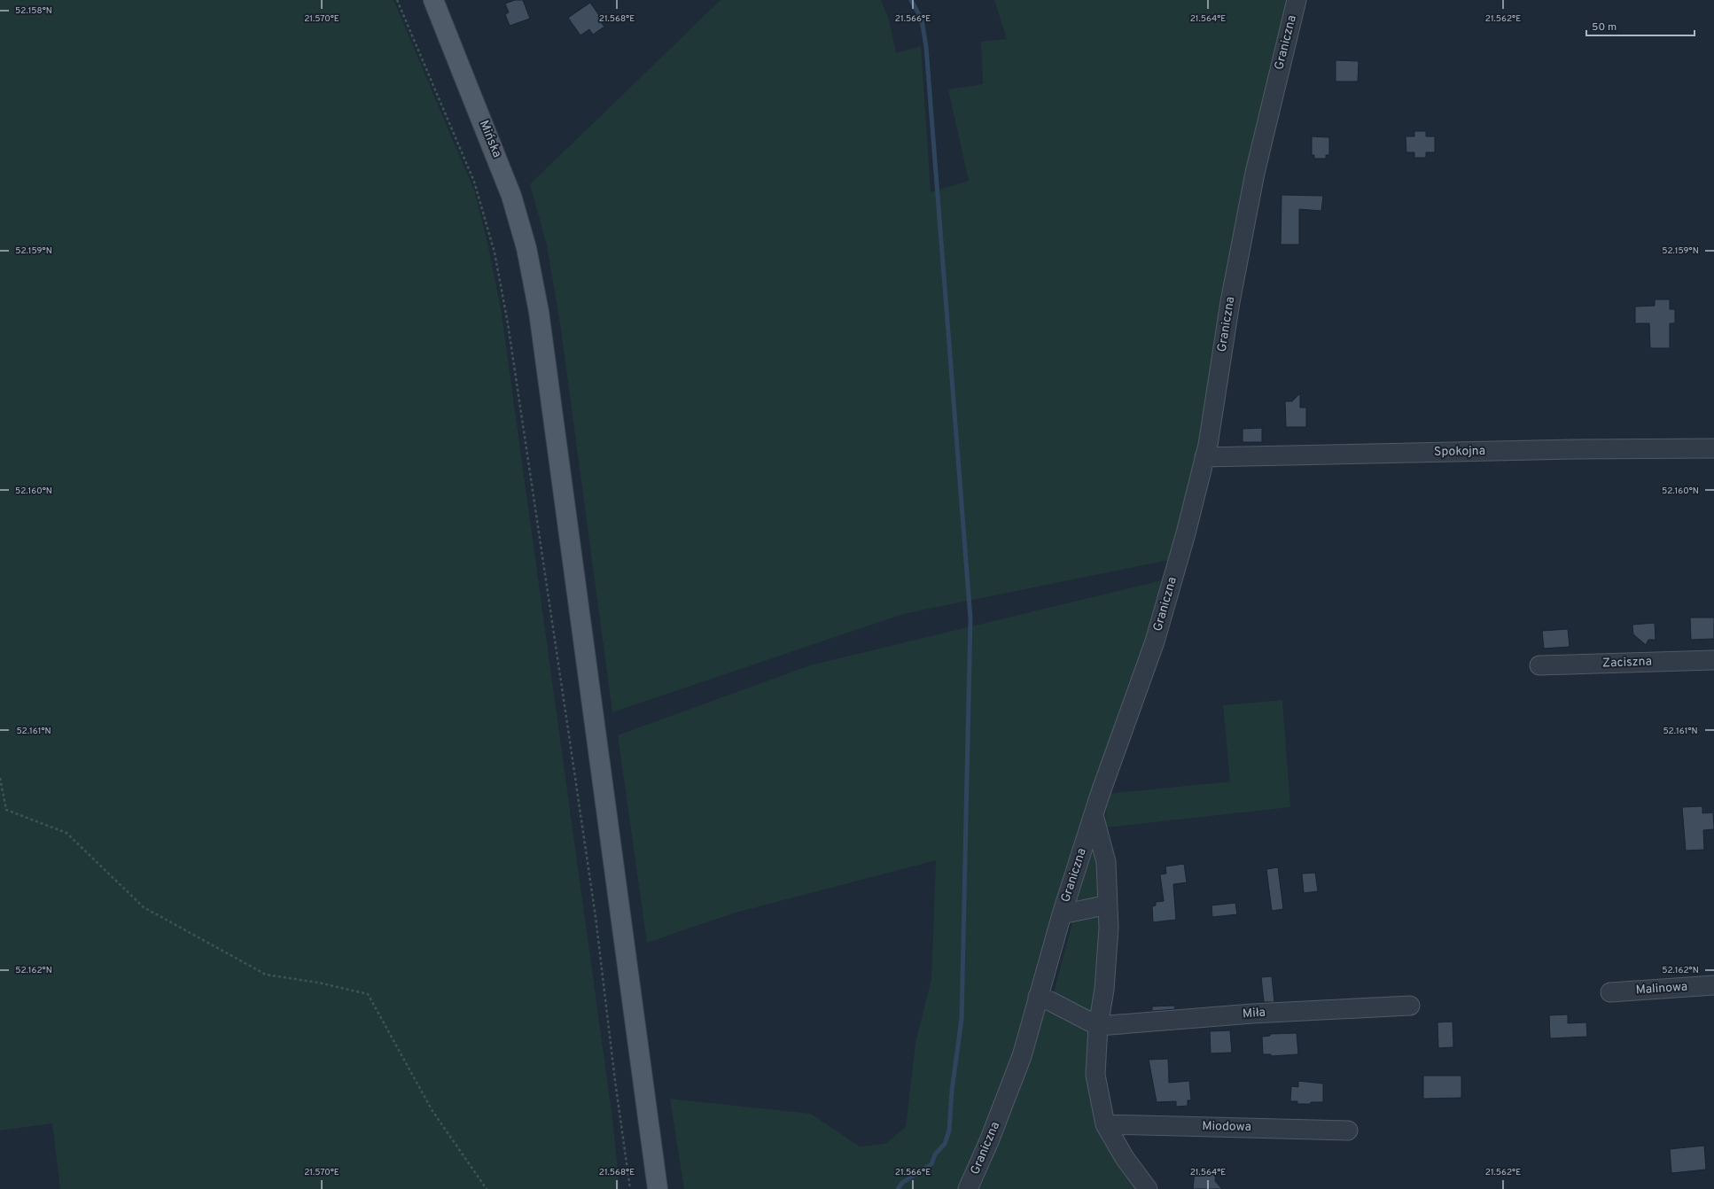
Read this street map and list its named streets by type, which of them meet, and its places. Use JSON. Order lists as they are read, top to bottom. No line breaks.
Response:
{"streets":{"main road":["Mińska"],"street":["Graniczna","Spokojna","Zaciszna","Malinowa","Miła","Miodowa"]},"crossings":[["Graniczna","Spokojna"]],"scale_bar":"50 m","coordinates":["52.158°N","21.570°E","21.568°E","21.566°E","21.564°E","21.562°E","52.159°N","52.160°N","52.161°N","52.162°N"]}
